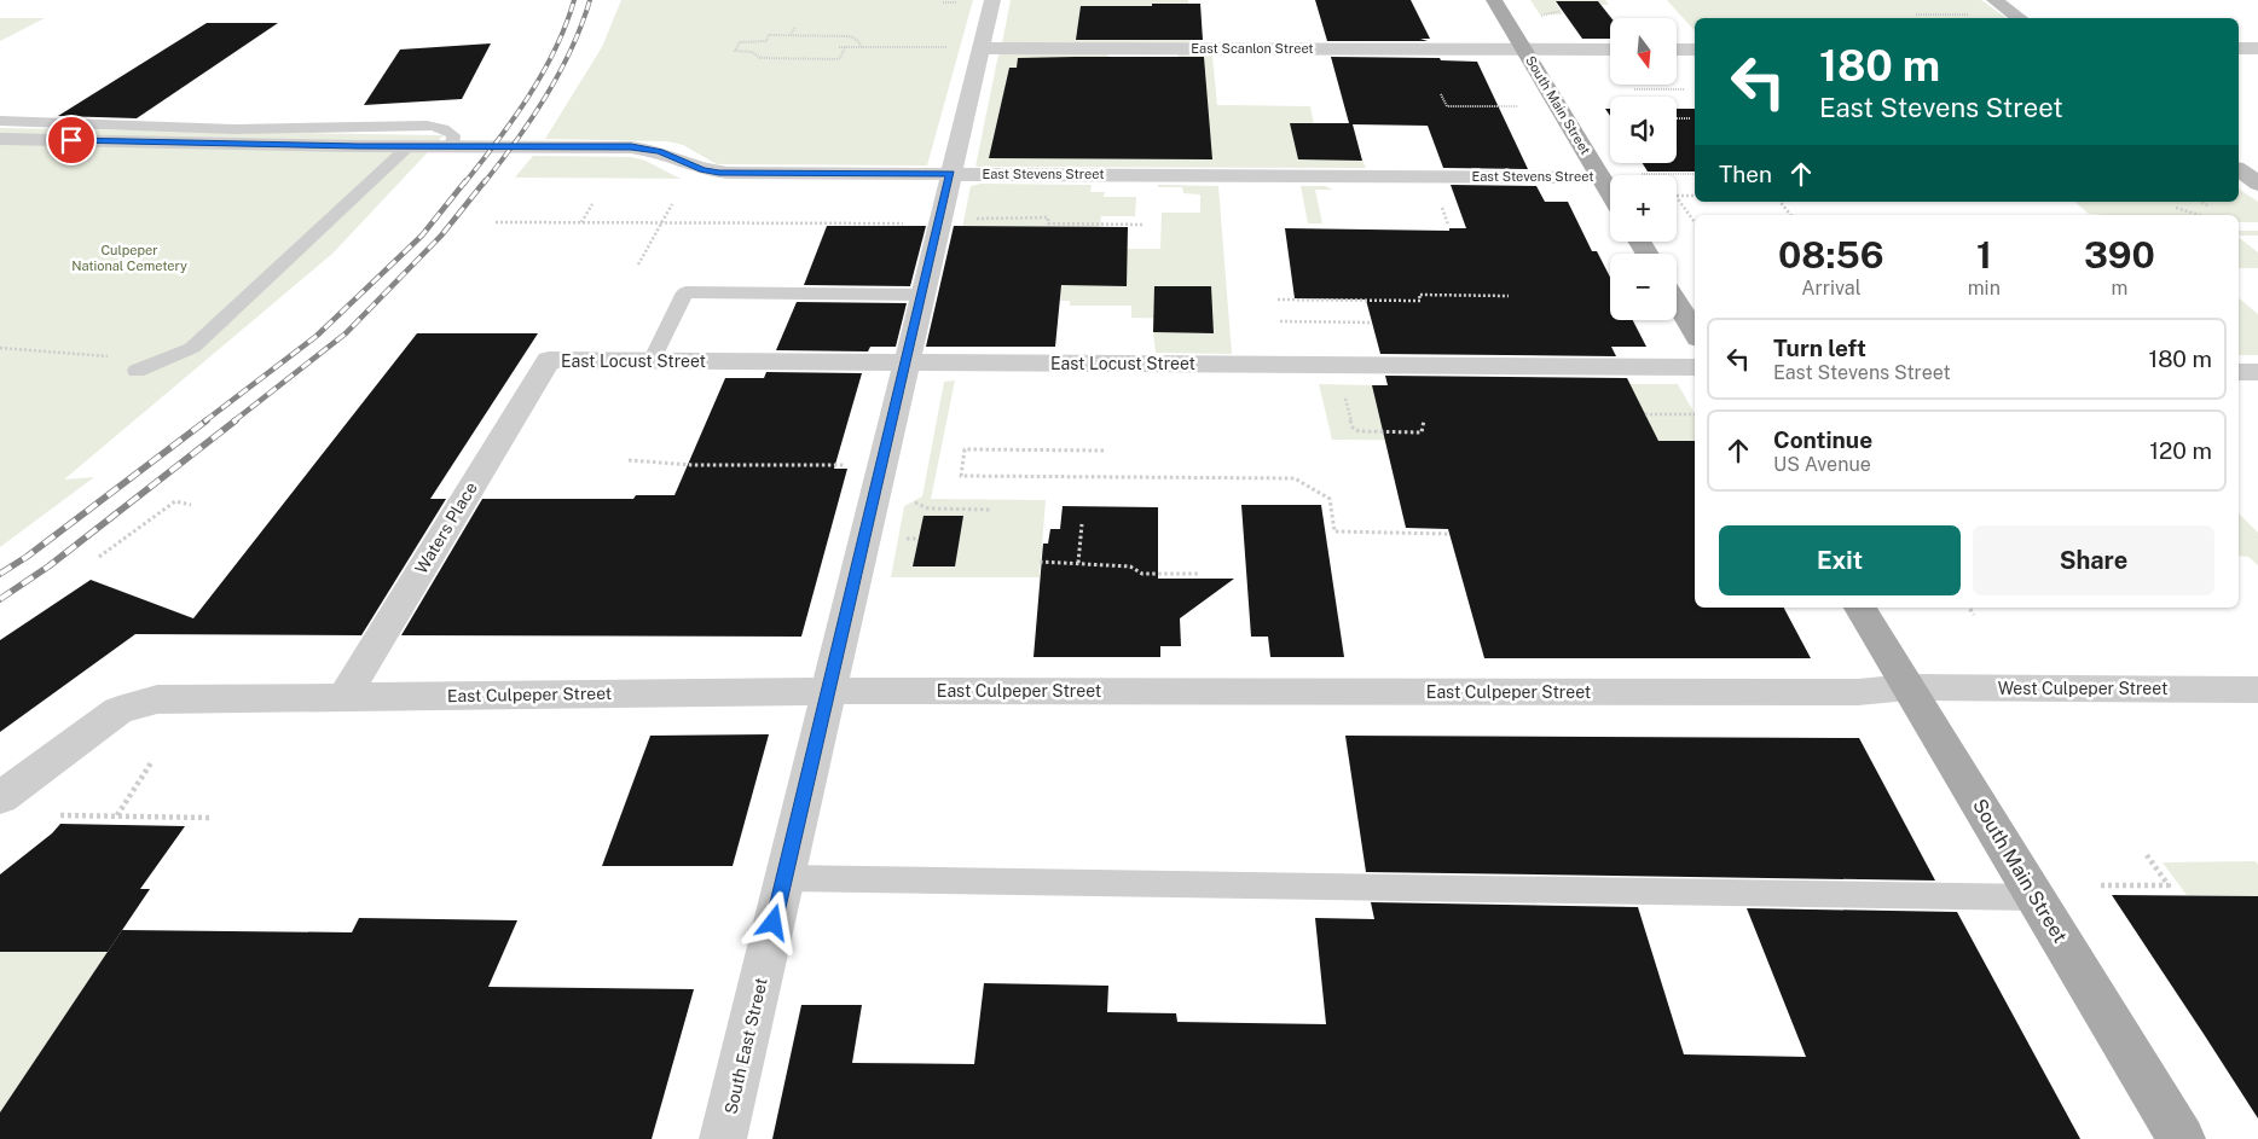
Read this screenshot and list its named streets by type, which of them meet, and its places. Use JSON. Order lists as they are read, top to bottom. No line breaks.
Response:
{"streets":{"main road":["South Main Street"],"street":["East Scanlon Street","East Stevens Street","East Locust Street","Waters Place","West Culpeper Street","East Culpeper Street","South East Street"]},"crossings":[["East Scanlon Street","South Main Street"],["East Scanlon Street","South East Street"],["South Main Street","East Stevens Street"],["South Main Street","West Culpeper Street"],["South Main Street","East Culpeper Street"],["East Stevens Street","South East Street"],["East Locust Street","Waters Place"],["East Locust Street","South East Street"],["Waters Place","East Culpeper Street"],["West Culpeper Street","East Culpeper Street"],["East Culpeper Street","South East Street"]],"parks":["Culpeper National Cemetery"],"north":"bottom","page":{"map_buttons":["+","−"],"turn":["180 m","East Stevens Street"],"then":"Then","eta":["08:56","Arrival","1","min","390","m"],"list":[{"name":"Turn left","note":"East Stevens Street","value":"180 m"},{"name":"Continue","note":"US Avenue","value":"120 m"}],"buttons":["Exit","Share"]}}
